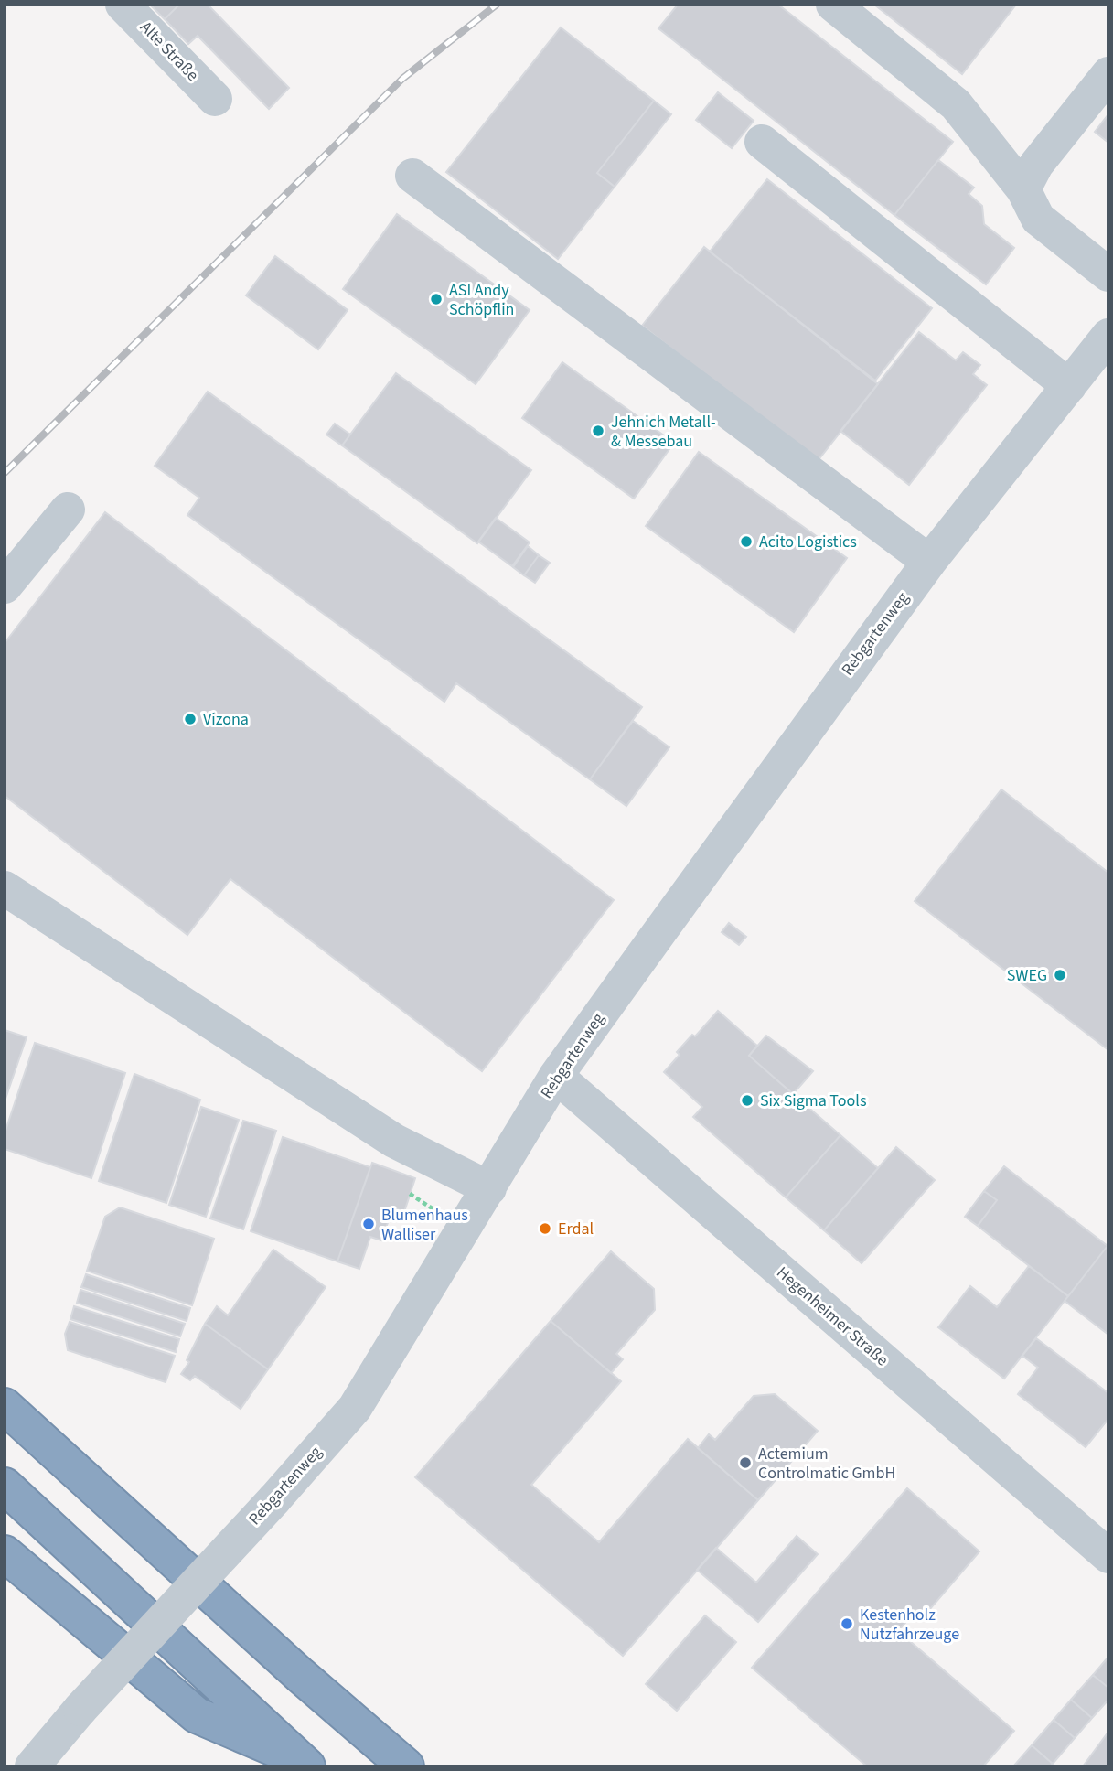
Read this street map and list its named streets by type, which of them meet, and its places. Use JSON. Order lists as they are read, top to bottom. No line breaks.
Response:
{"streets":{"street":["Alte Straße","Rebgartenweg","Hegenheimer Straße"]},"crossings":[["Rebgartenweg","Hegenheimer Straße"]],"places":["ASI Andy Schöpflin","Jehnich Metall- & Messebau","Acito Logistics","Vizona","SWEG","Six Sigma Tools","Blumenhaus Walliser","Erdal","Actemium Controlmatic GmbH","Kestenholz Nutzfahrzeuge"]}
